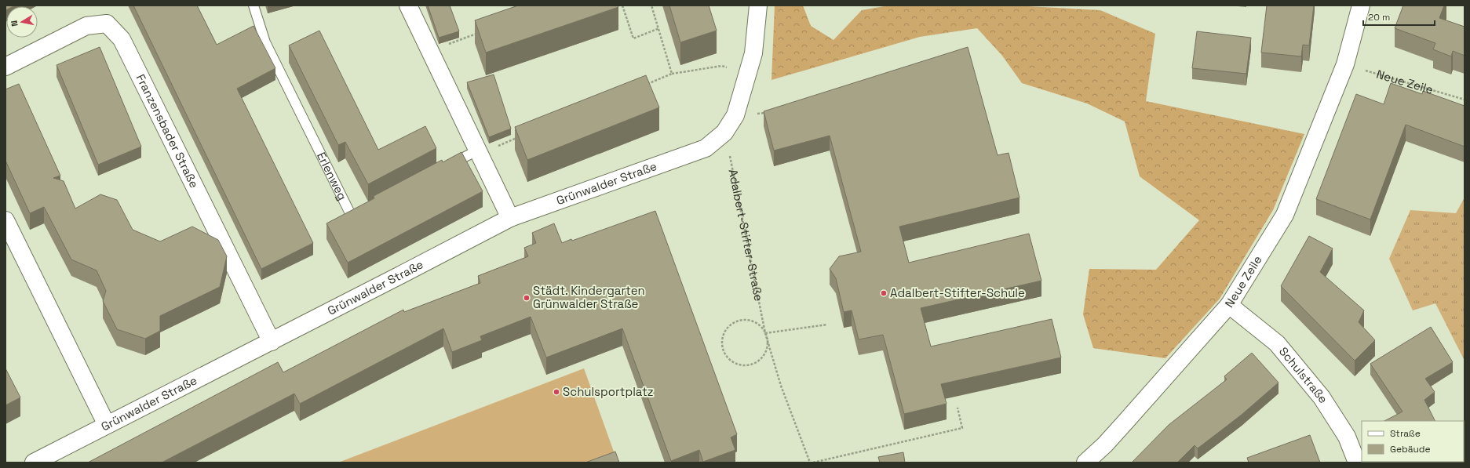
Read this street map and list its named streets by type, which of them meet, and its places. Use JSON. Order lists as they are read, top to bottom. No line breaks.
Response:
{"streets":{"street":["Neue Zeile","Franzensbader Straße","Grünwalder Straße","Schulstraße"],"lane":["Erlenweg"],"path":["Adalbert-Stifter-Straße"]},"crossings":[["Neue Zeile","Schulstraße"],["Franzensbader Straße","Grünwalder Straße"],["Grünwalder Straße","Adalbert-Stifter-Straße"]],"places":["Adalbert-Stifter-Schule","Städt. Kindergarten Grünwalder Straße","Schulsportplatz"],"legend":["Straße","Gebäude"],"scale_bar":"20 m","north":"left"}
